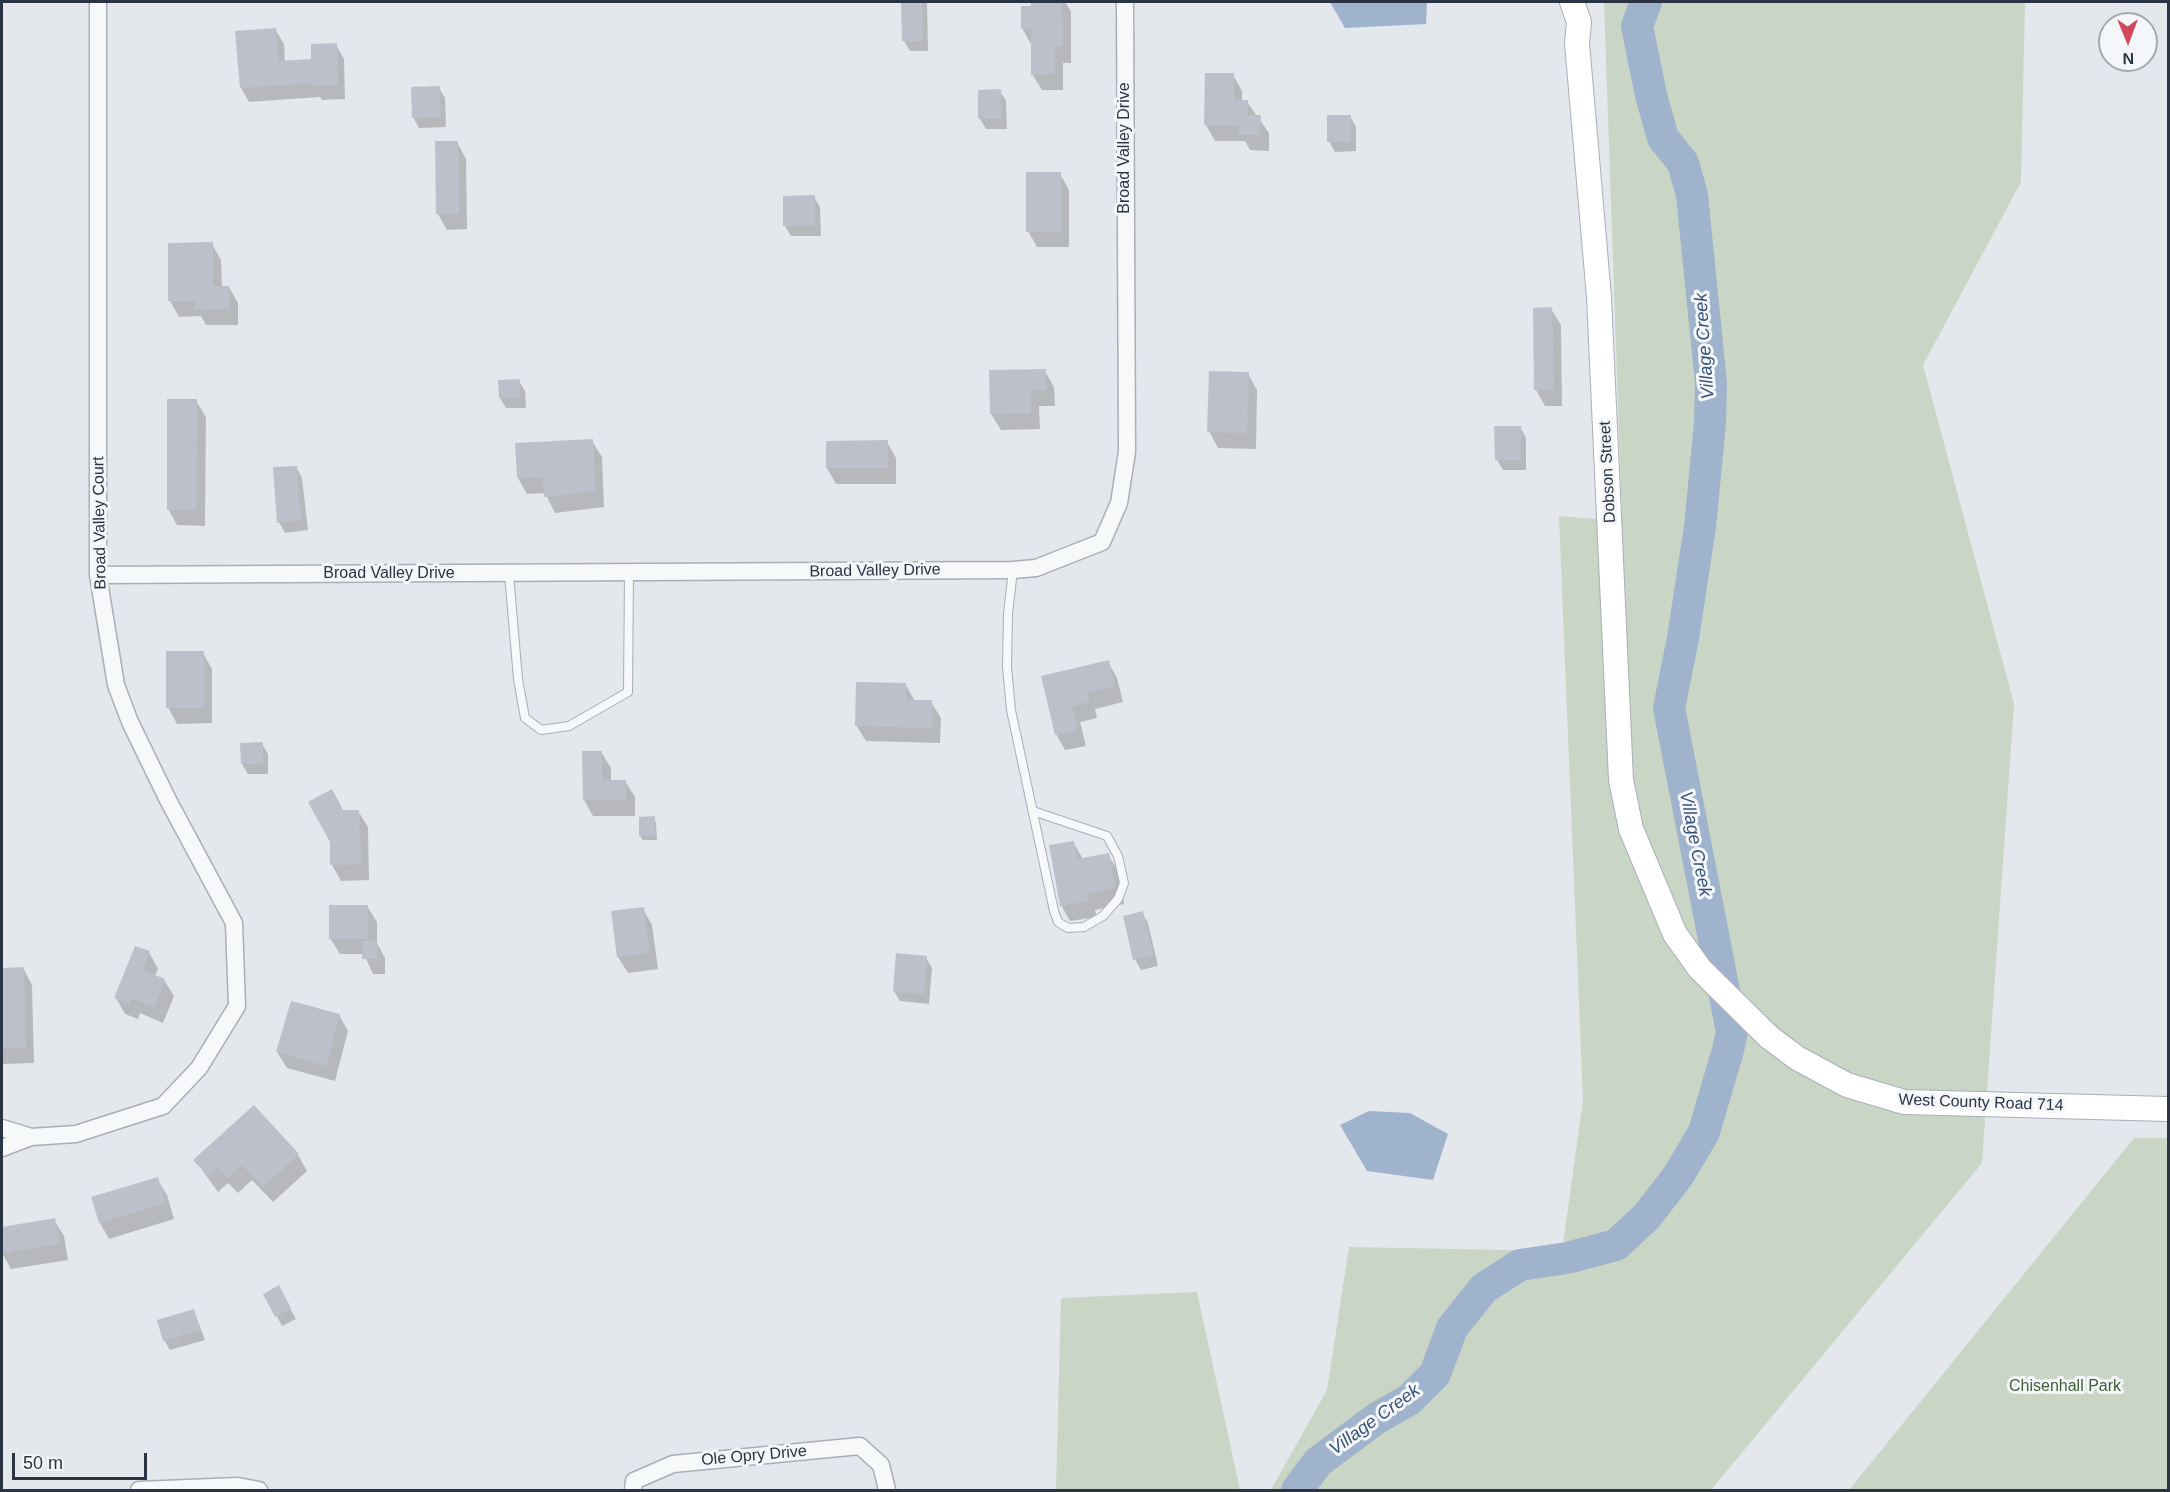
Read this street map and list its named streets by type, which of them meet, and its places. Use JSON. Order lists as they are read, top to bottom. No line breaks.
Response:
{"streets":{"street":["Broad Valley Drive","Dobson Street","Broad Valley Court","West County Road 714","Ole Opry Drive"]},"crossings":[["Broad Valley Drive","Broad Valley Court"],["Dobson Street","West County Road 714"]],"water":["Village Creek"],"parks":["Chisenhall Park"],"scale_bar":"50 m","north":"bottom"}
